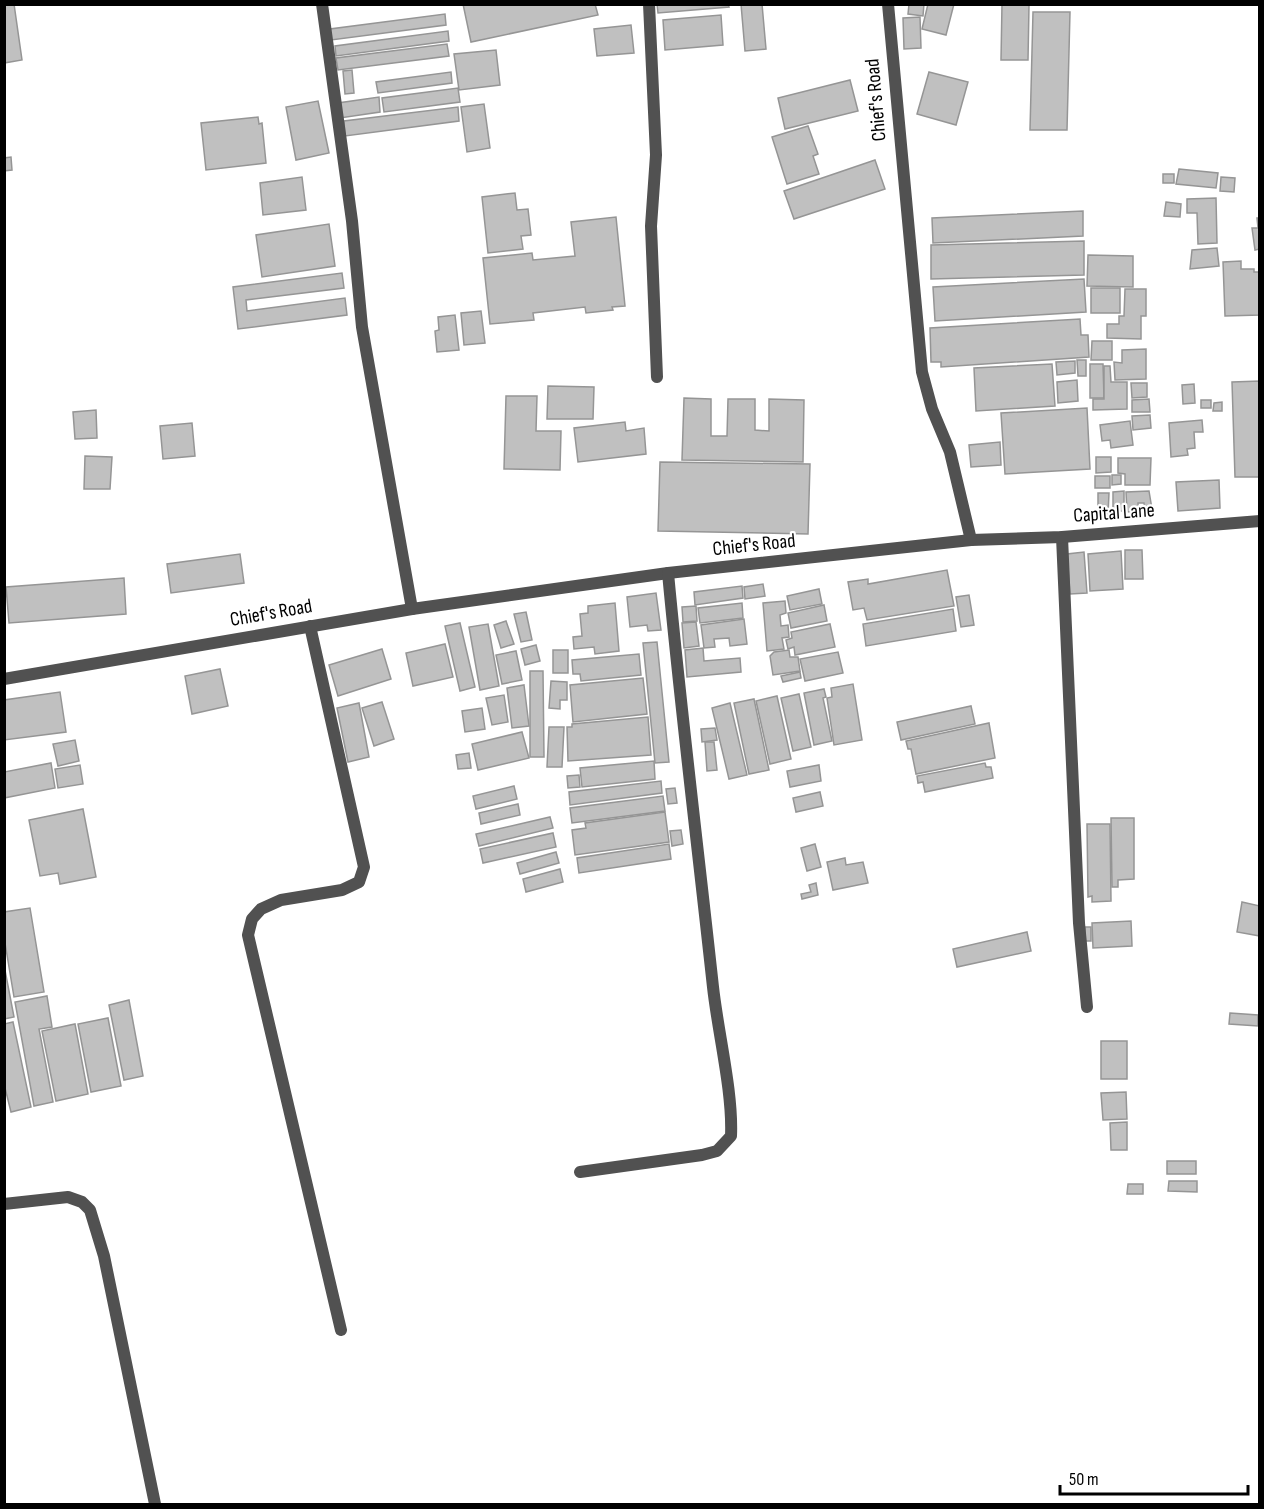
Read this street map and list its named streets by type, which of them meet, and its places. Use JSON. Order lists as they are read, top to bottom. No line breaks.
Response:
{"streets":{"street":["Chief's Road","Capital Lane"]},"crossings":[["Chief's Road","Capital Lane"]],"scale_bar":"50 m"}
